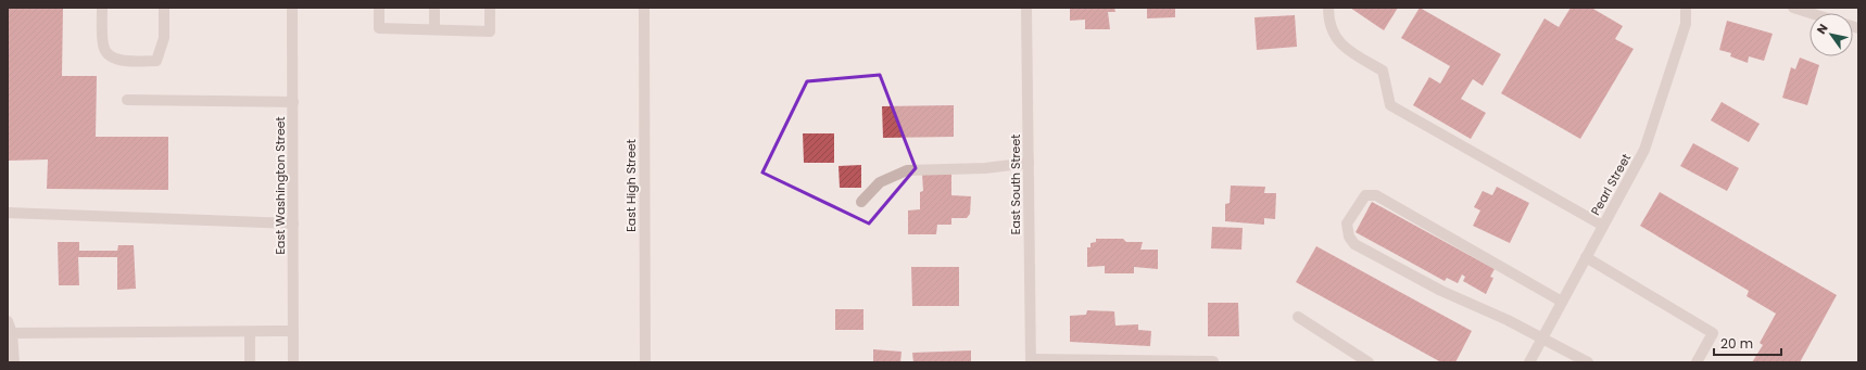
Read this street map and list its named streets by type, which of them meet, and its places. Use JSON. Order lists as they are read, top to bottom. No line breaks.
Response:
{"streets":{"street":["East South Street","Pearl Street","East Washington Street","East High Street"]},"scale_bar":"20 m","north":"top left"}
